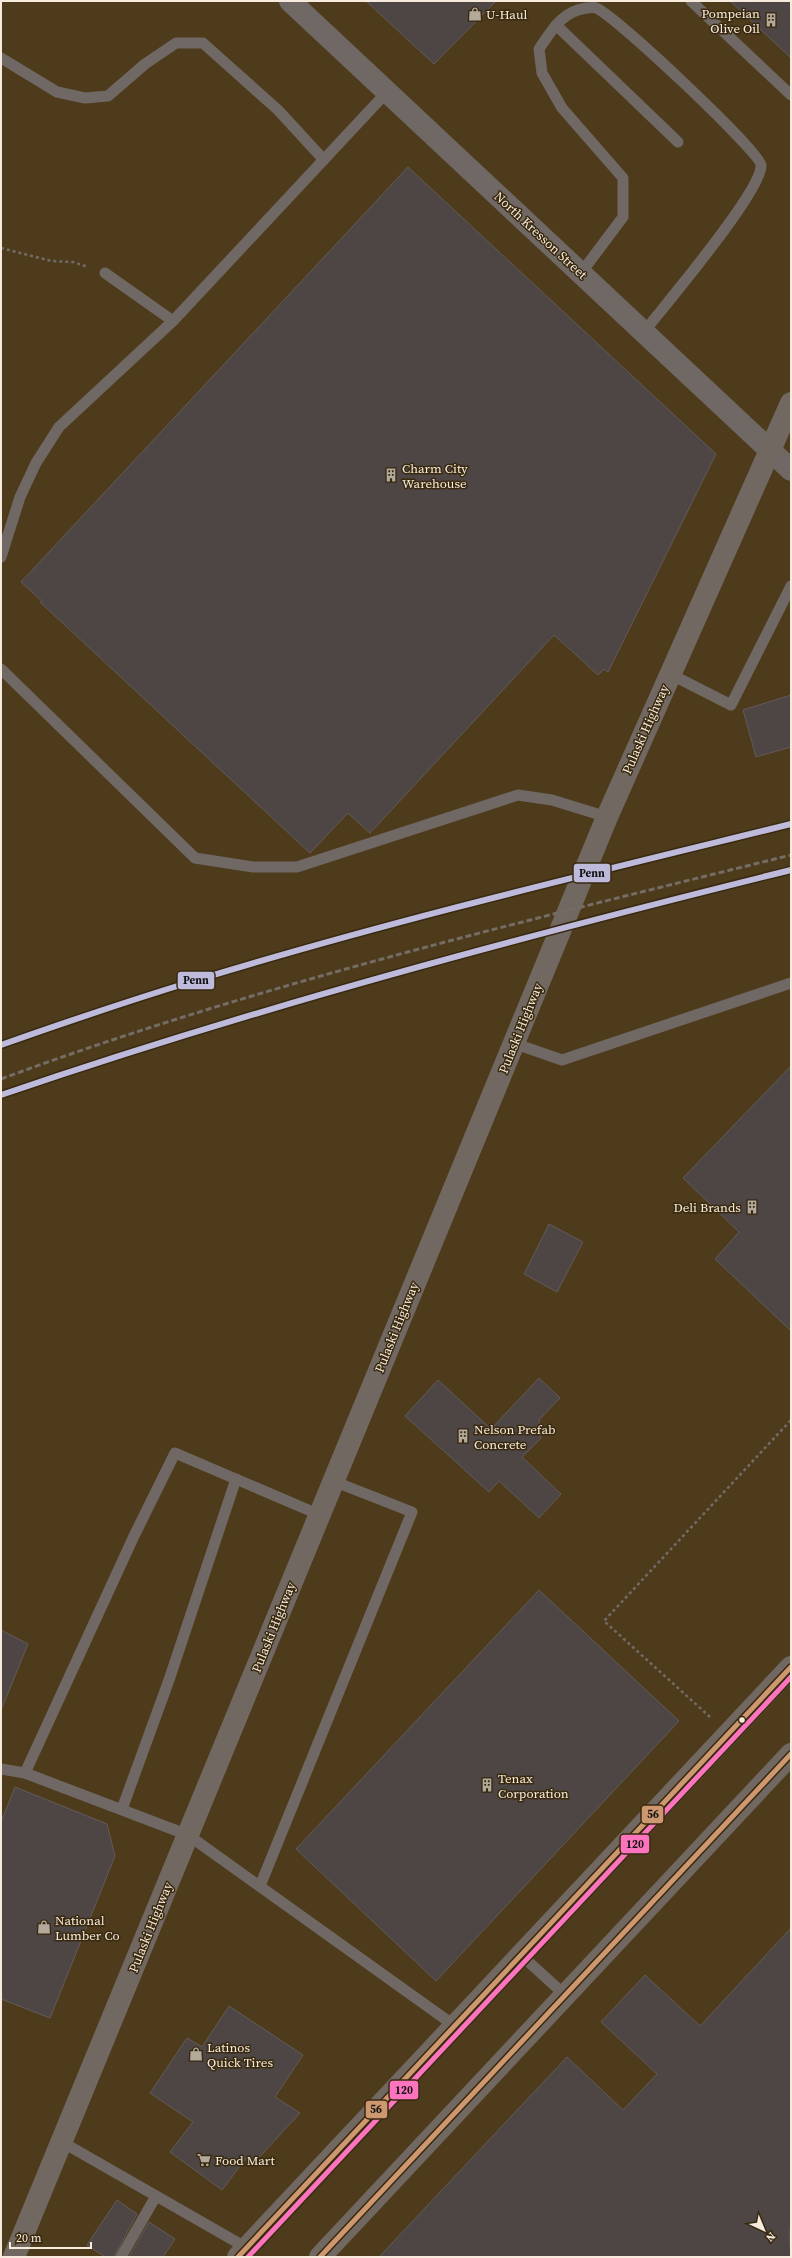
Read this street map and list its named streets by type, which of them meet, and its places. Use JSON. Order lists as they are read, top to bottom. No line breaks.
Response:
{"streets":{"main road":["Pulaski Highway"],"street":["North Kresson Street"]},"crossings":[["North Kresson Street","Pulaski Highway"]],"places":{"shop":["U-Haul","National Lumber Co","Latinos Quick Tires"],"building":["Pompeian Olive Oil","Charm City Warehouse","Deli Brands","Nelson Prefab Concrete","Tenax Corporation"],"supermarket":["Food Mart"]},"lines":["transit line Penn","transit line 56","transit line 120"],"scale_bar":"20 m","north":"bottom right"}
